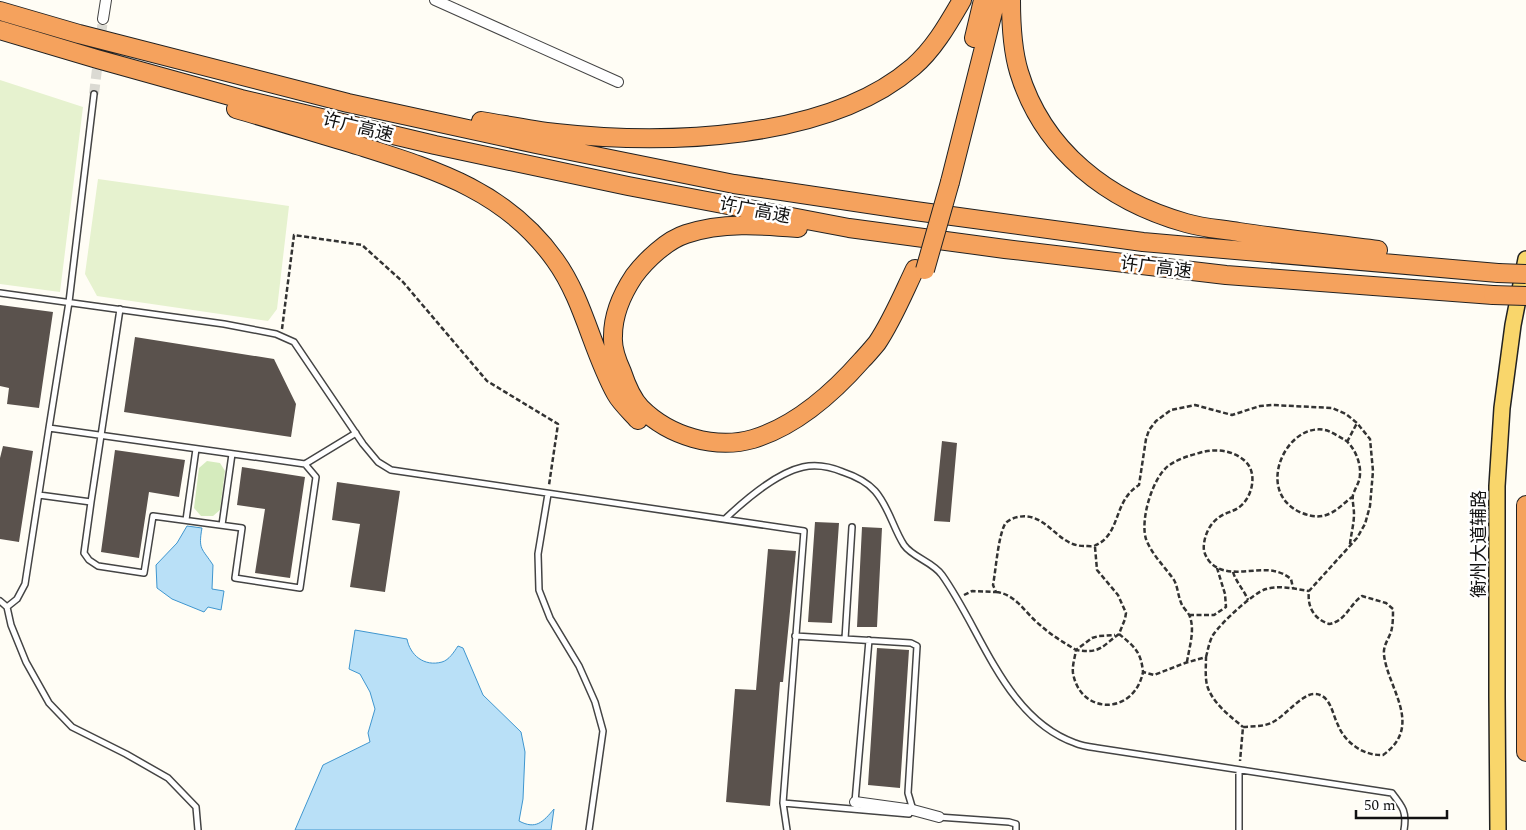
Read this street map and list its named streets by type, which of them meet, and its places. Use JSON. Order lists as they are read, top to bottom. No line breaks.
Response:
{"streets":{"highway":["许广高速"],"main road":["衡州大道辅路"]},"scale_bar":"50 m"}
